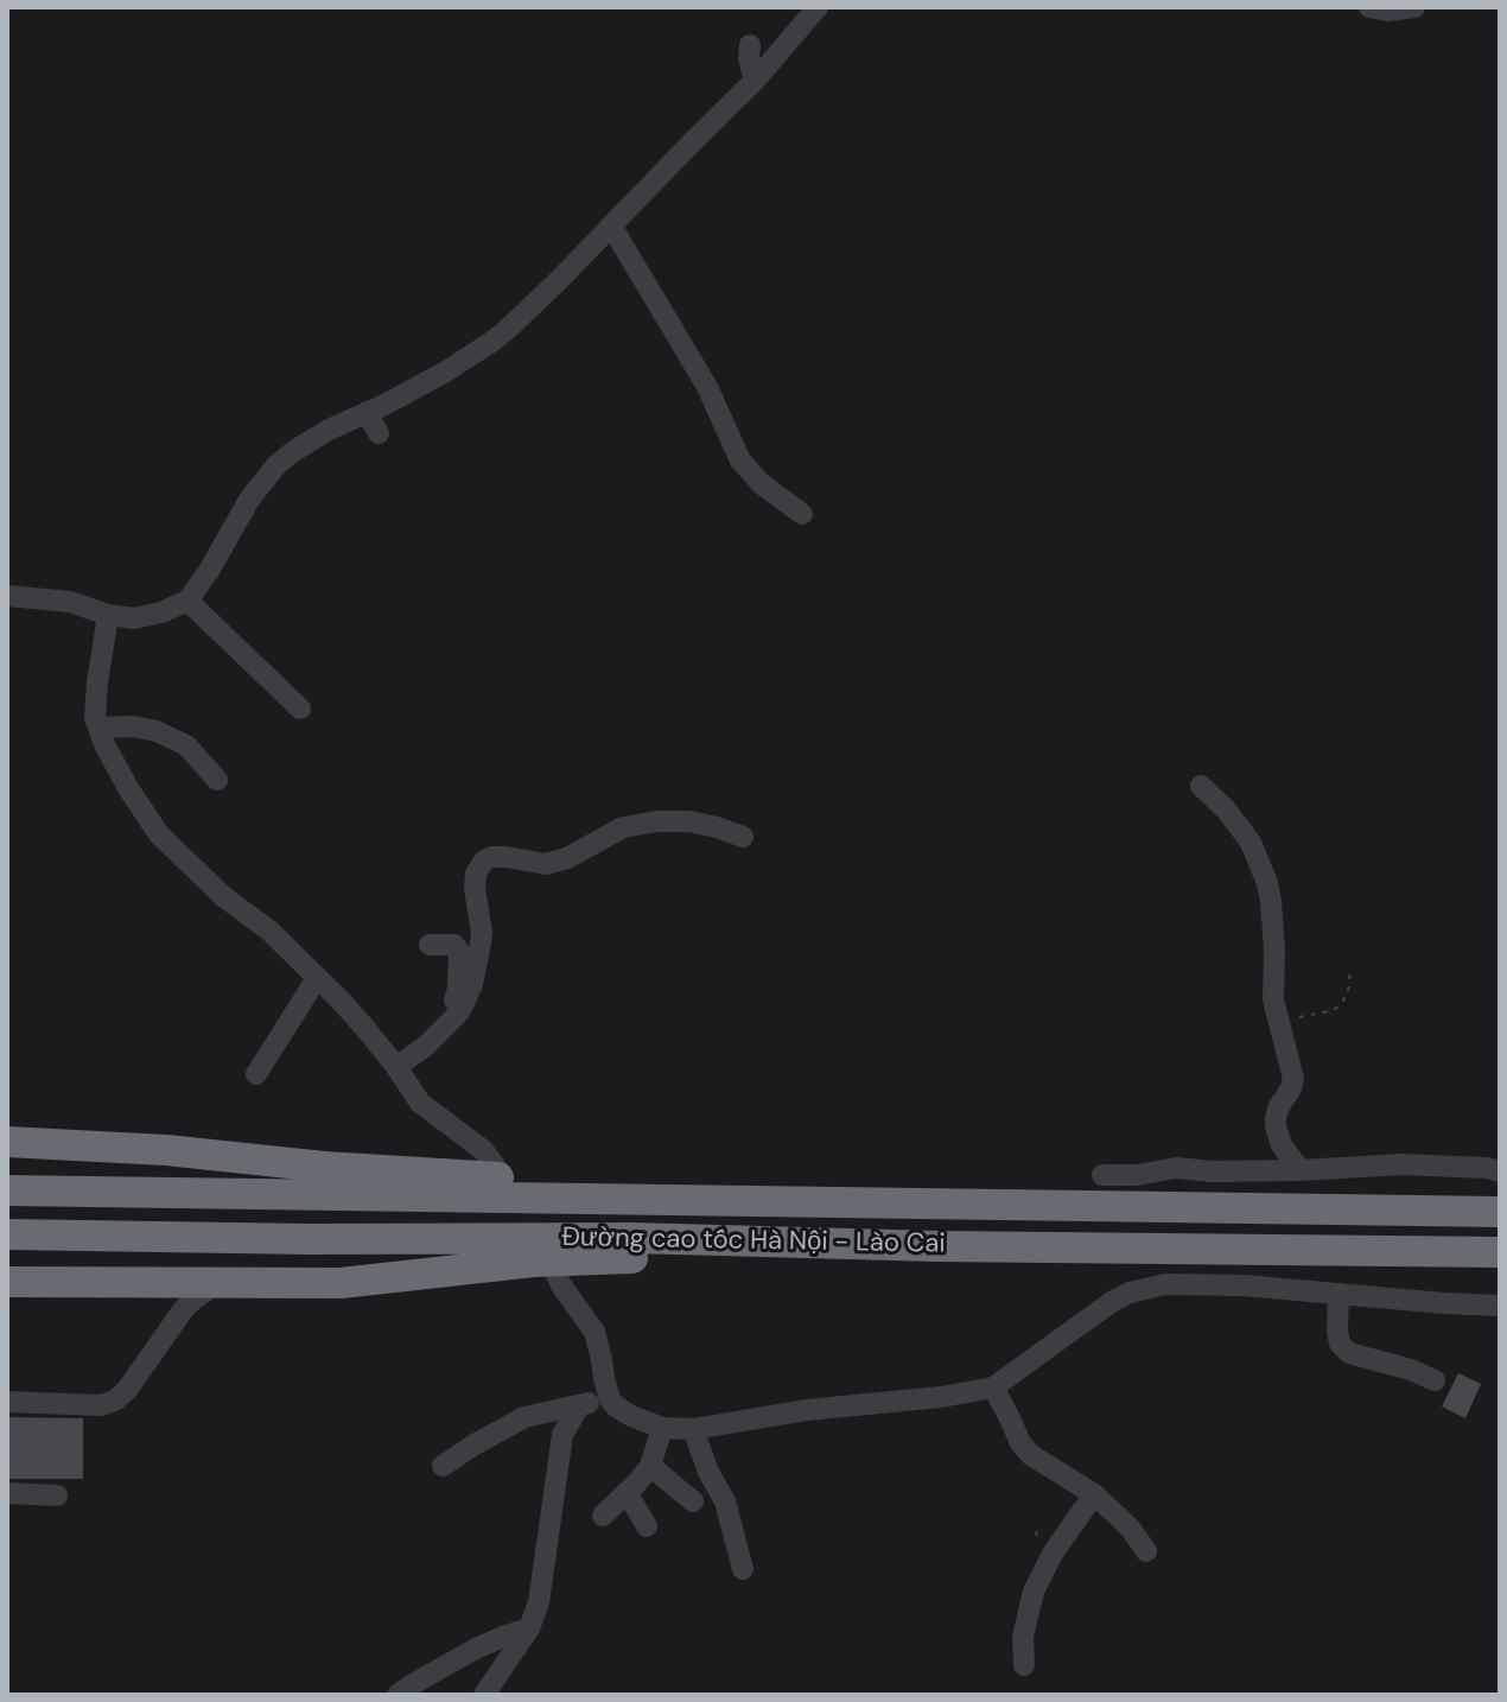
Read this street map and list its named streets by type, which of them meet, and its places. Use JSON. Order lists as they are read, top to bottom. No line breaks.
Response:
{"streets":{"highway":["Đường cao tốc Hà Nội - Lào Cai"]}}
